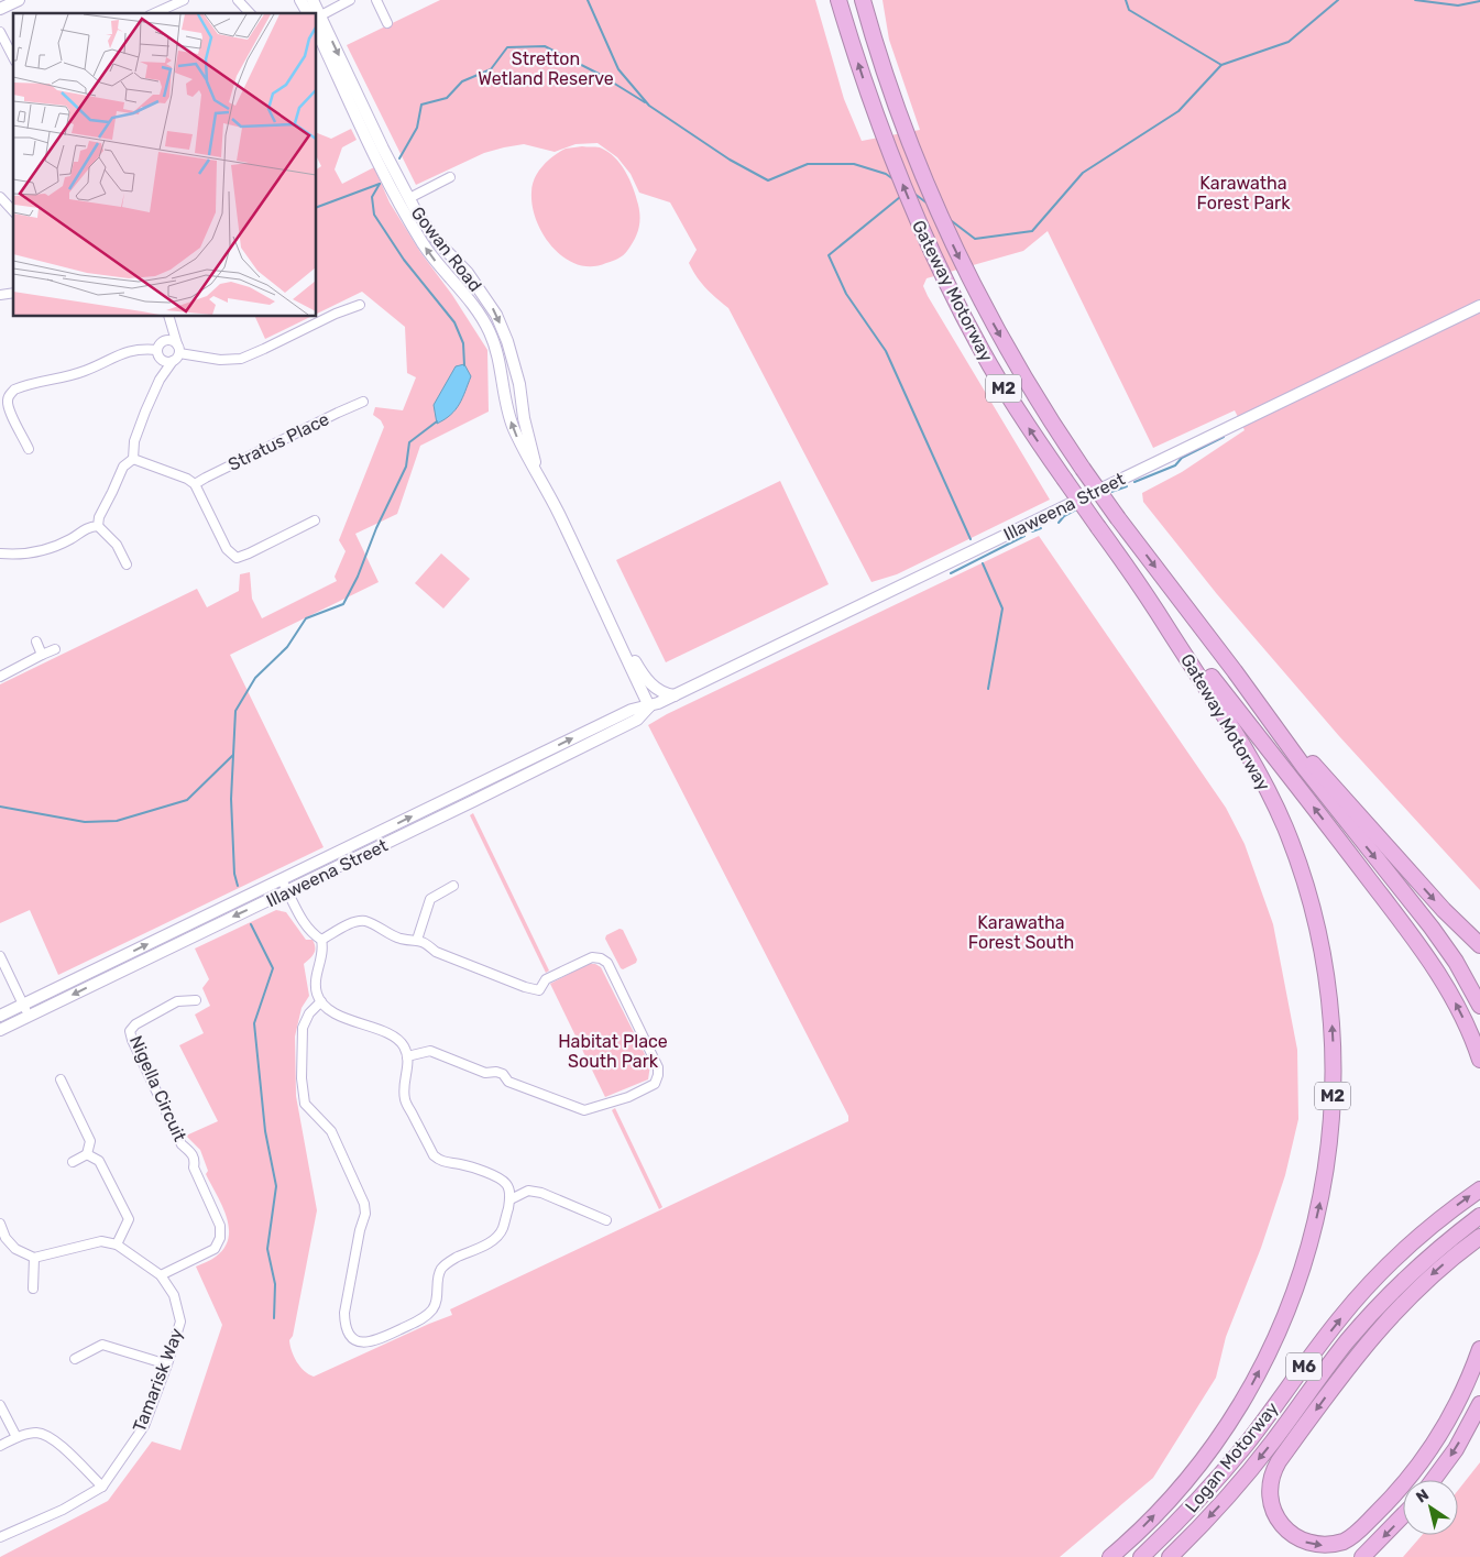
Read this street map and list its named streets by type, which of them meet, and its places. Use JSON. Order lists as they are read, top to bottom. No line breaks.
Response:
{"streets":{"highway":["Gateway Motorway","M2","M6","Logan Motorway"],"main road":["Gowan Road","Illaweena Street"],"street":["Stratus Place","Nigella Circuit","Tamarisk Way"]},"crossings":[["Gowan Road","Illaweena Street"],["Nigella Circuit","Tamarisk Way"]],"parks":["Stretton Wetland Reserve","Karawatha Forest Park","Karawatha Forest South","Habitat Place South Park"],"north":"top left"}
